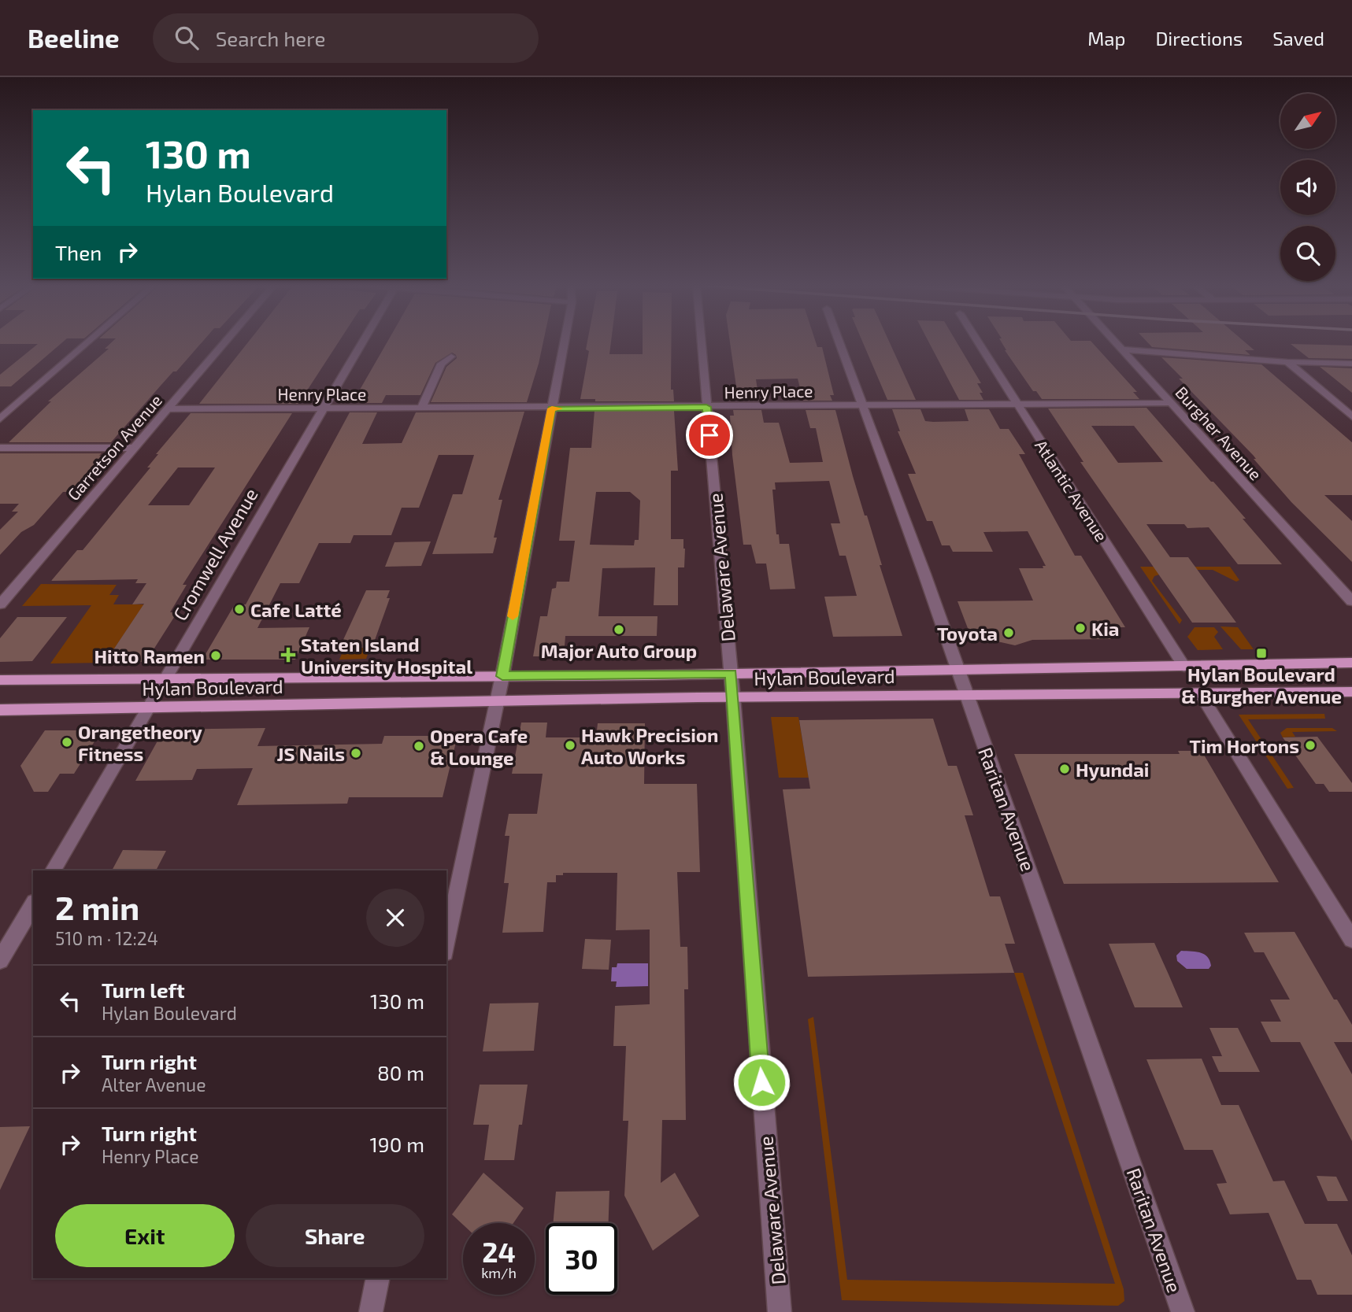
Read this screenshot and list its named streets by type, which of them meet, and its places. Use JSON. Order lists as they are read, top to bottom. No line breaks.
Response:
{"streets":{"main road":["Hylan Boulevard"],"street":["Henry Place","Burgher Avenue","Garretson Avenue","Atlantic Avenue","Cromwell Avenue","Delaware Avenue","Raritan Avenue"]},"crossings":[["Henry Place","Burgher Avenue"],["Henry Place","Garretson Avenue"],["Henry Place","Atlantic Avenue"],["Henry Place","Cromwell Avenue"],["Henry Place","Delaware Avenue"],["Henry Place","Raritan Avenue"],["Atlantic Avenue","Hylan Boulevard"],["Cromwell Avenue","Hylan Boulevard"],["Delaware Avenue","Hylan Boulevard"],["Hylan Boulevard","Raritan Avenue"]],"places":{"other":["Cafe Latté","Kia","Major Auto Group","Toyota","Hitto Ramen","Orangetheory Fitness","Hawk Precision Auto Works","Tim Hortons","Opera Cafe & Lounge","JS Nails","Hyundai"],"transit":["Hylan Boulevard & Burgher Avenue"],"health":["Staten Island University Hospital"]},"north":"top right","page":{"header":"Beeline","search":"Search here","nav":["Map","Directions","Saved"],"turn":["130 m","Hylan Boulevard"],"then":"Then","heading":["2 min","510 m · 12:24"],"list":[{"name":"Turn left","note":"Hylan Boulevard","value":"130 m"},{"name":"Turn right","note":"Alter Avenue","value":"80 m"},{"name":"Turn right","note":"Henry Place","value":"190 m"}],"buttons":["Exit","Share"],"speed":"24 km/h","limit":"30"}}
